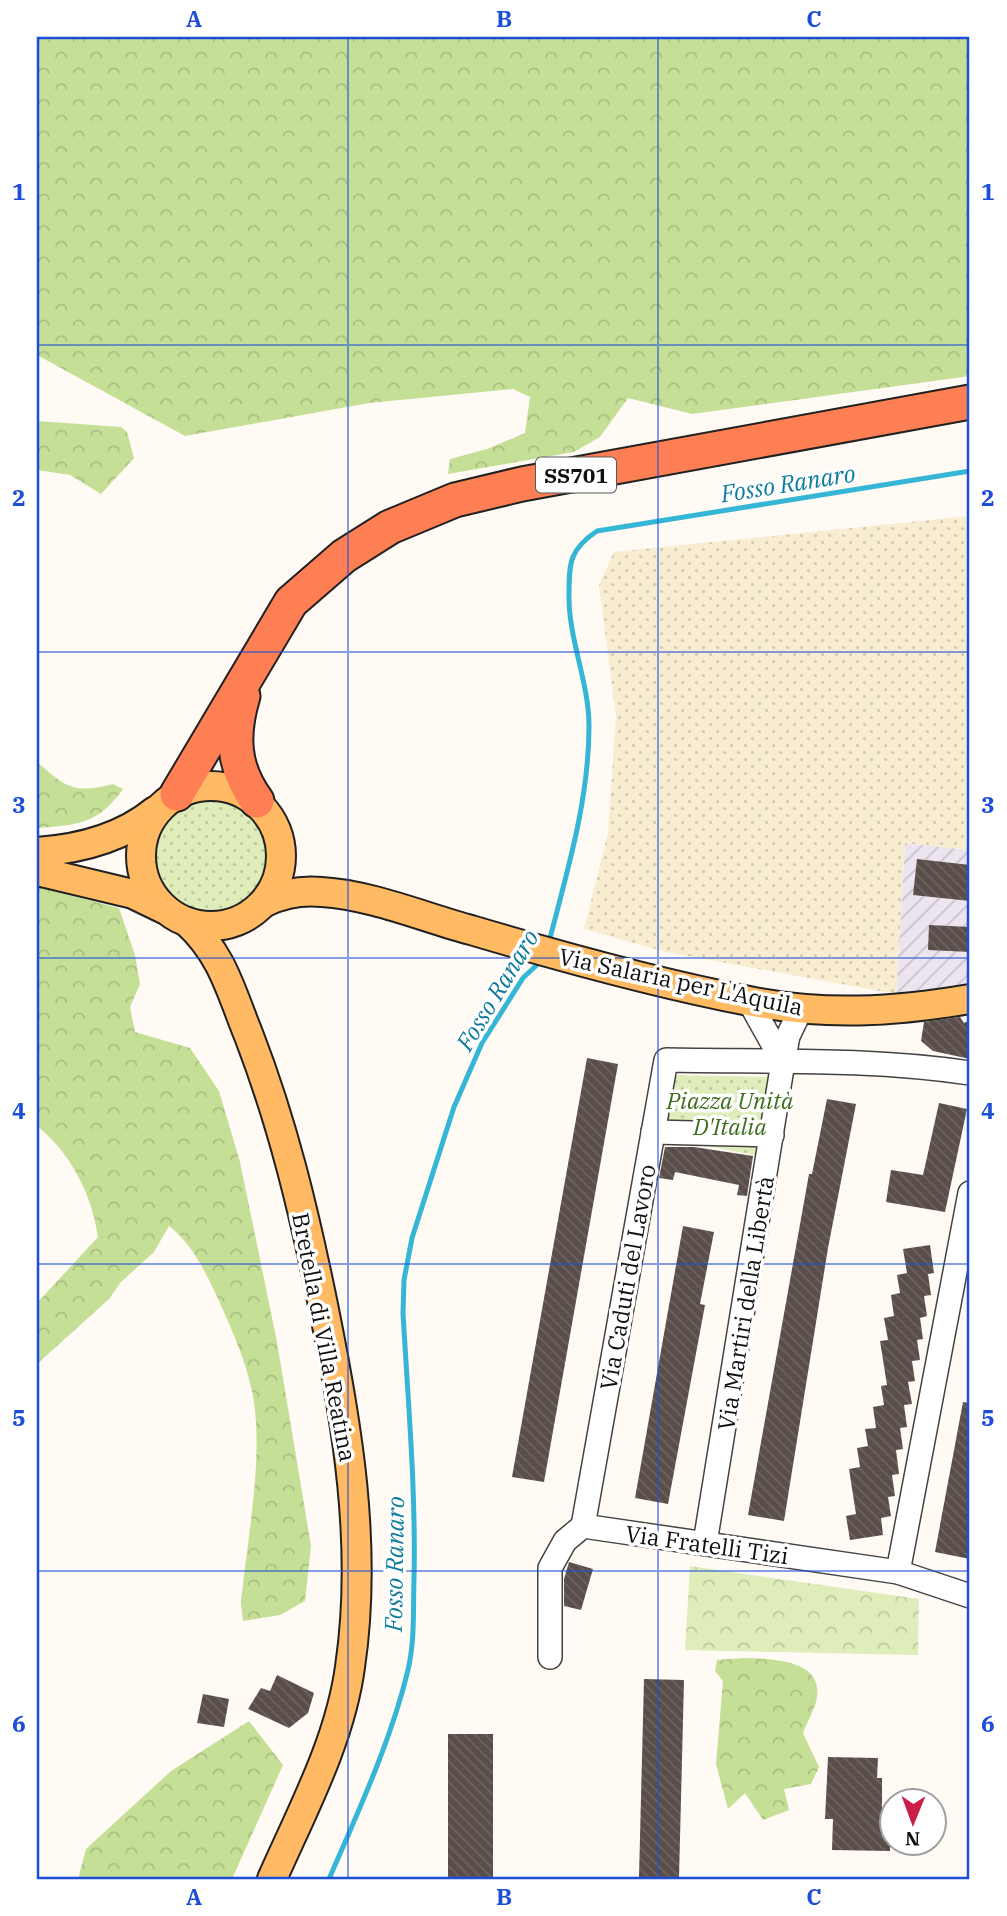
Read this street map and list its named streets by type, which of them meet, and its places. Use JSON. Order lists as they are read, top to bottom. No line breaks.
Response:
{"streets":{"highway":["SS701"],"main road":["Via Salaria per L'Aquila","Bretella di Villa Reatina"],"street":["Via Caduti del Lavoro","Via Martiri della Libertà","Via Fratelli Tizi"]},"crossings":[["SS701","Via Salaria per L'Aquila"],["SS701","Bretella di Villa Reatina"],["Via Salaria per L'Aquila","Via Martiri della Libertà"],["Via Salaria per L'Aquila","Bretella di Villa Reatina"],["Via Caduti del Lavoro","Via Martiri della Libertà"],["Via Caduti del Lavoro","Via Fratelli Tizi"],["Via Martiri della Libertà","Via Fratelli Tizi"]],"water":["Fosso Ranaro"],"parks":["Piazza Unità D'Italia"],"north":"bottom","grid":{"columns":["A","B","C"],"rows":["1","2","3","4","5","6"]}}
